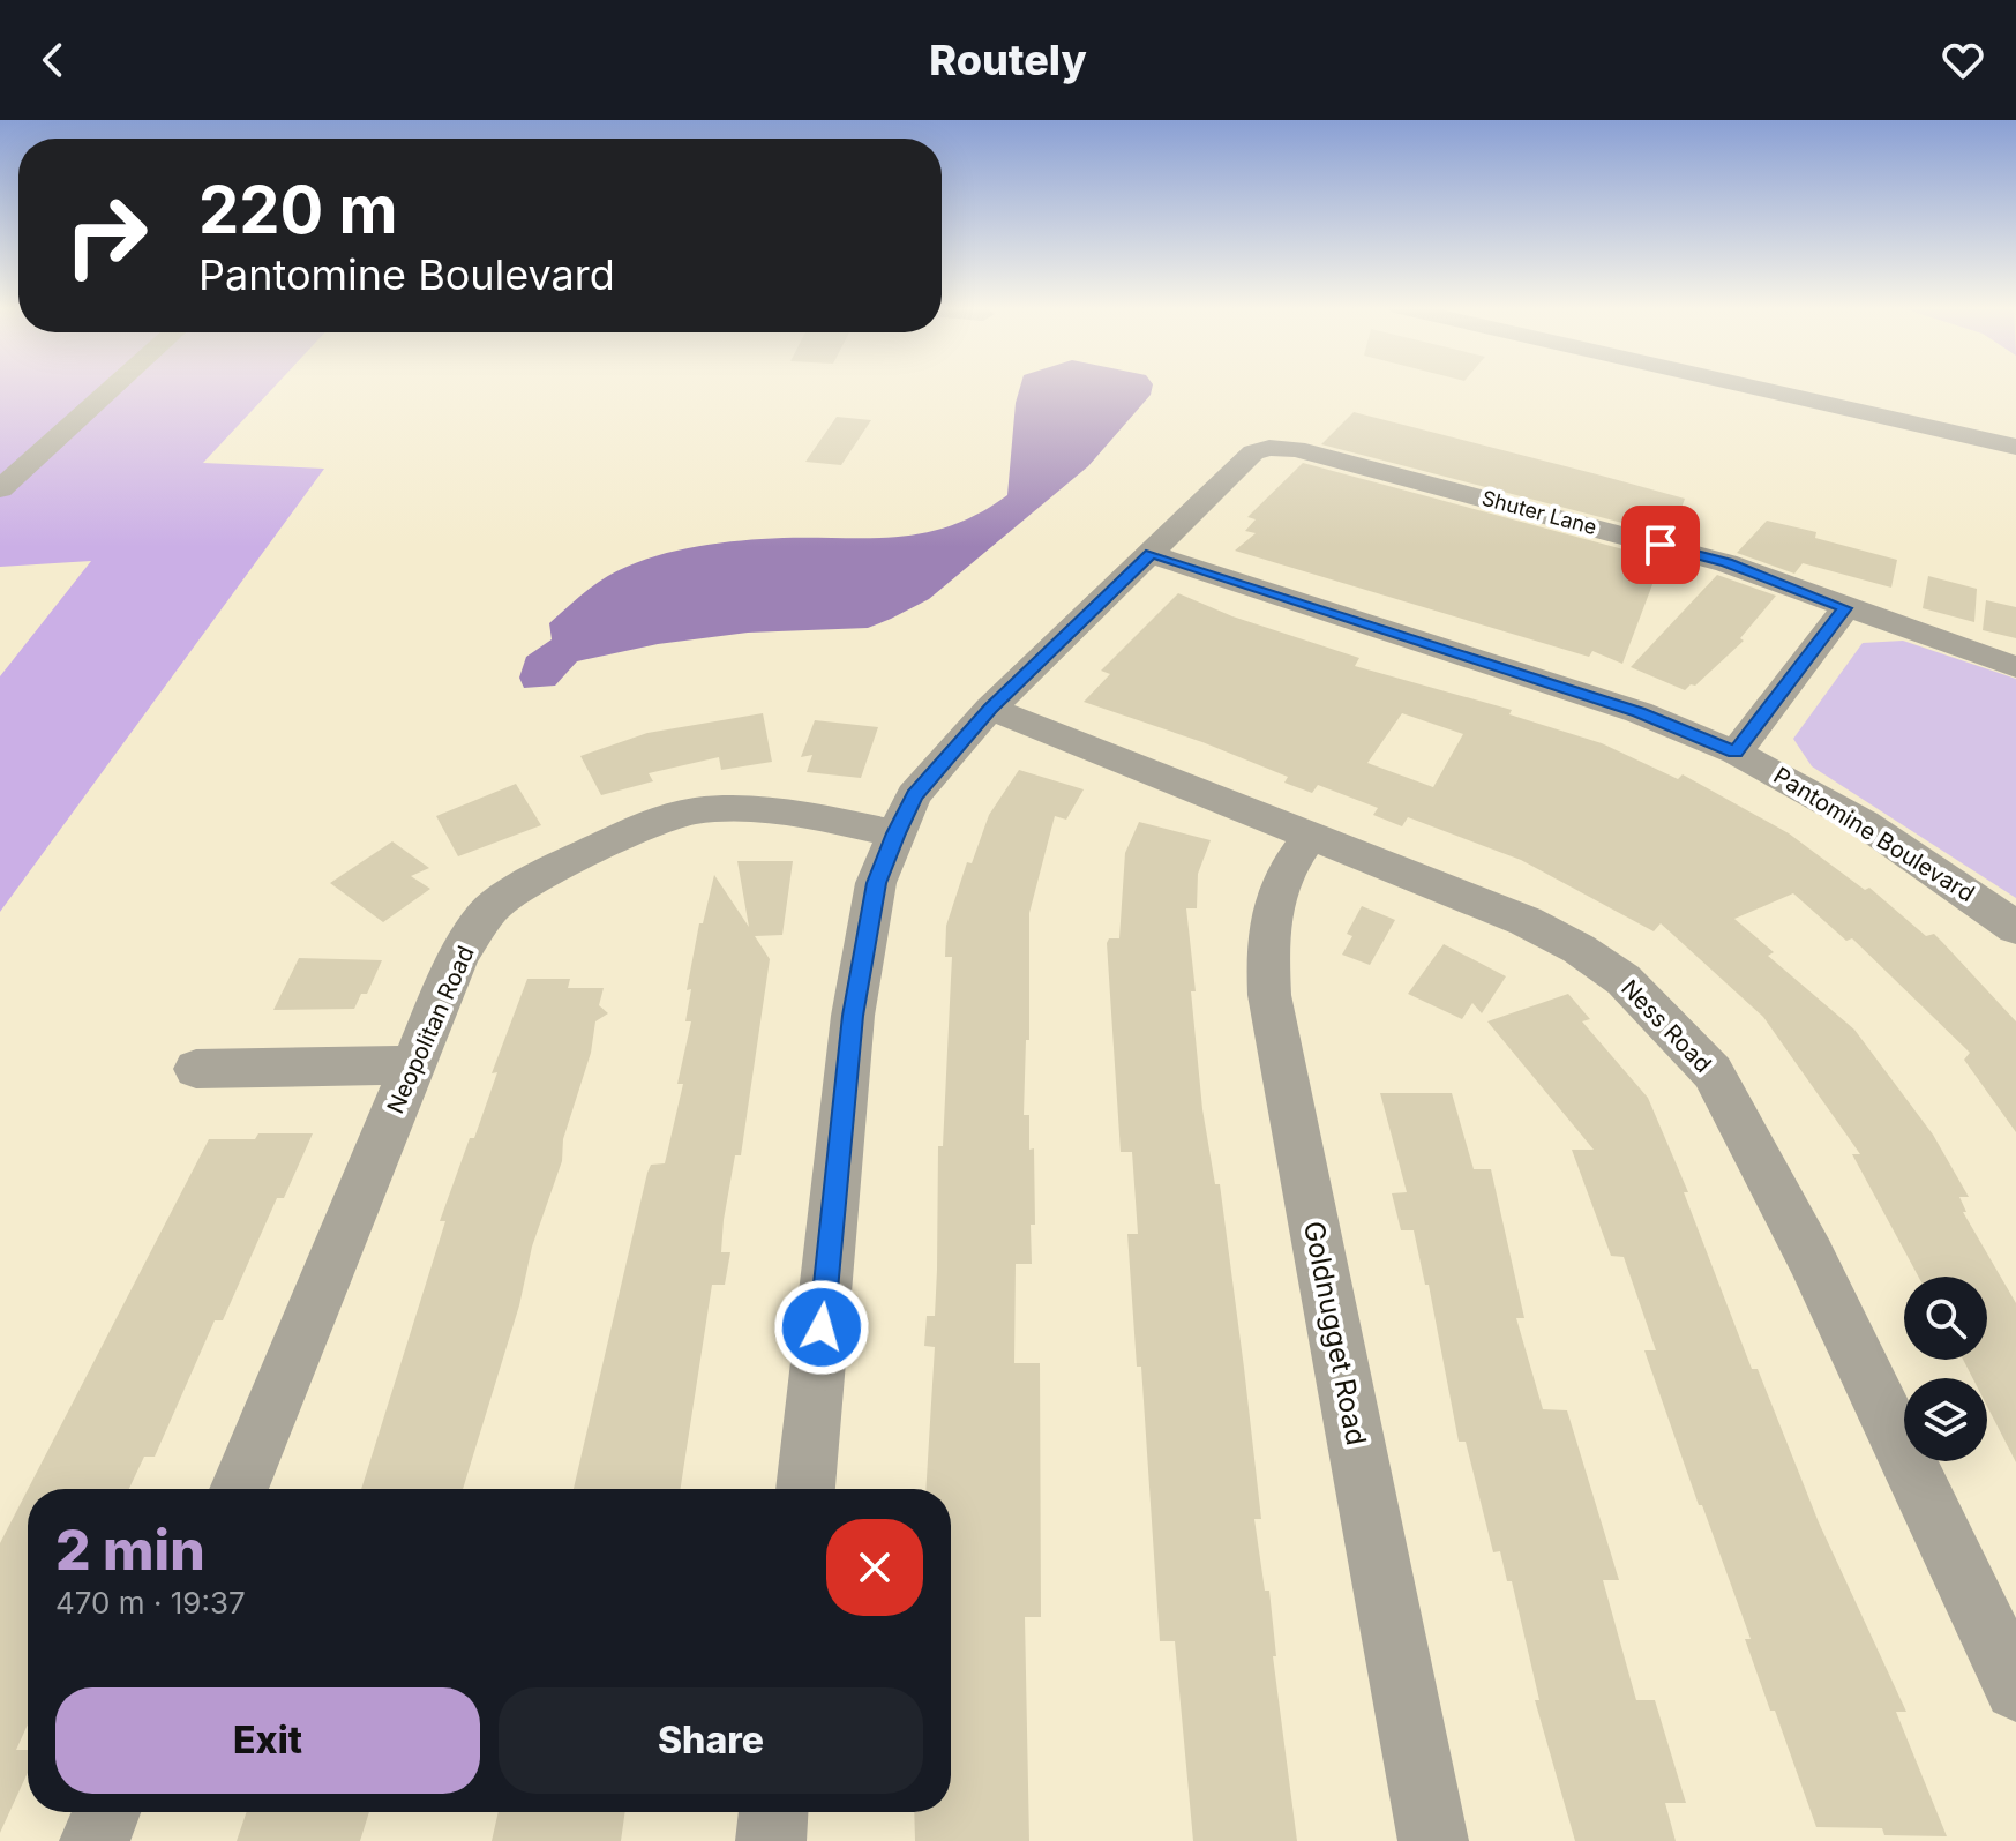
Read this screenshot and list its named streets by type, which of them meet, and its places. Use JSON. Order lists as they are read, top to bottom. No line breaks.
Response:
{"streets":{"street":["Shuter Lane","Pantomine Boulevard","Ness Road","Neopolitan Road","Goldnugget Road"]},"crossings":[["Shuter Lane","Pantomine Boulevard"],["Ness Road","Goldnugget Road"]],"page":{"header":"Routely","turn":["220 m","Pantomine Boulevard"],"heading":["2 min","470 m · 19:37"],"buttons":["Exit","Share"]}}
